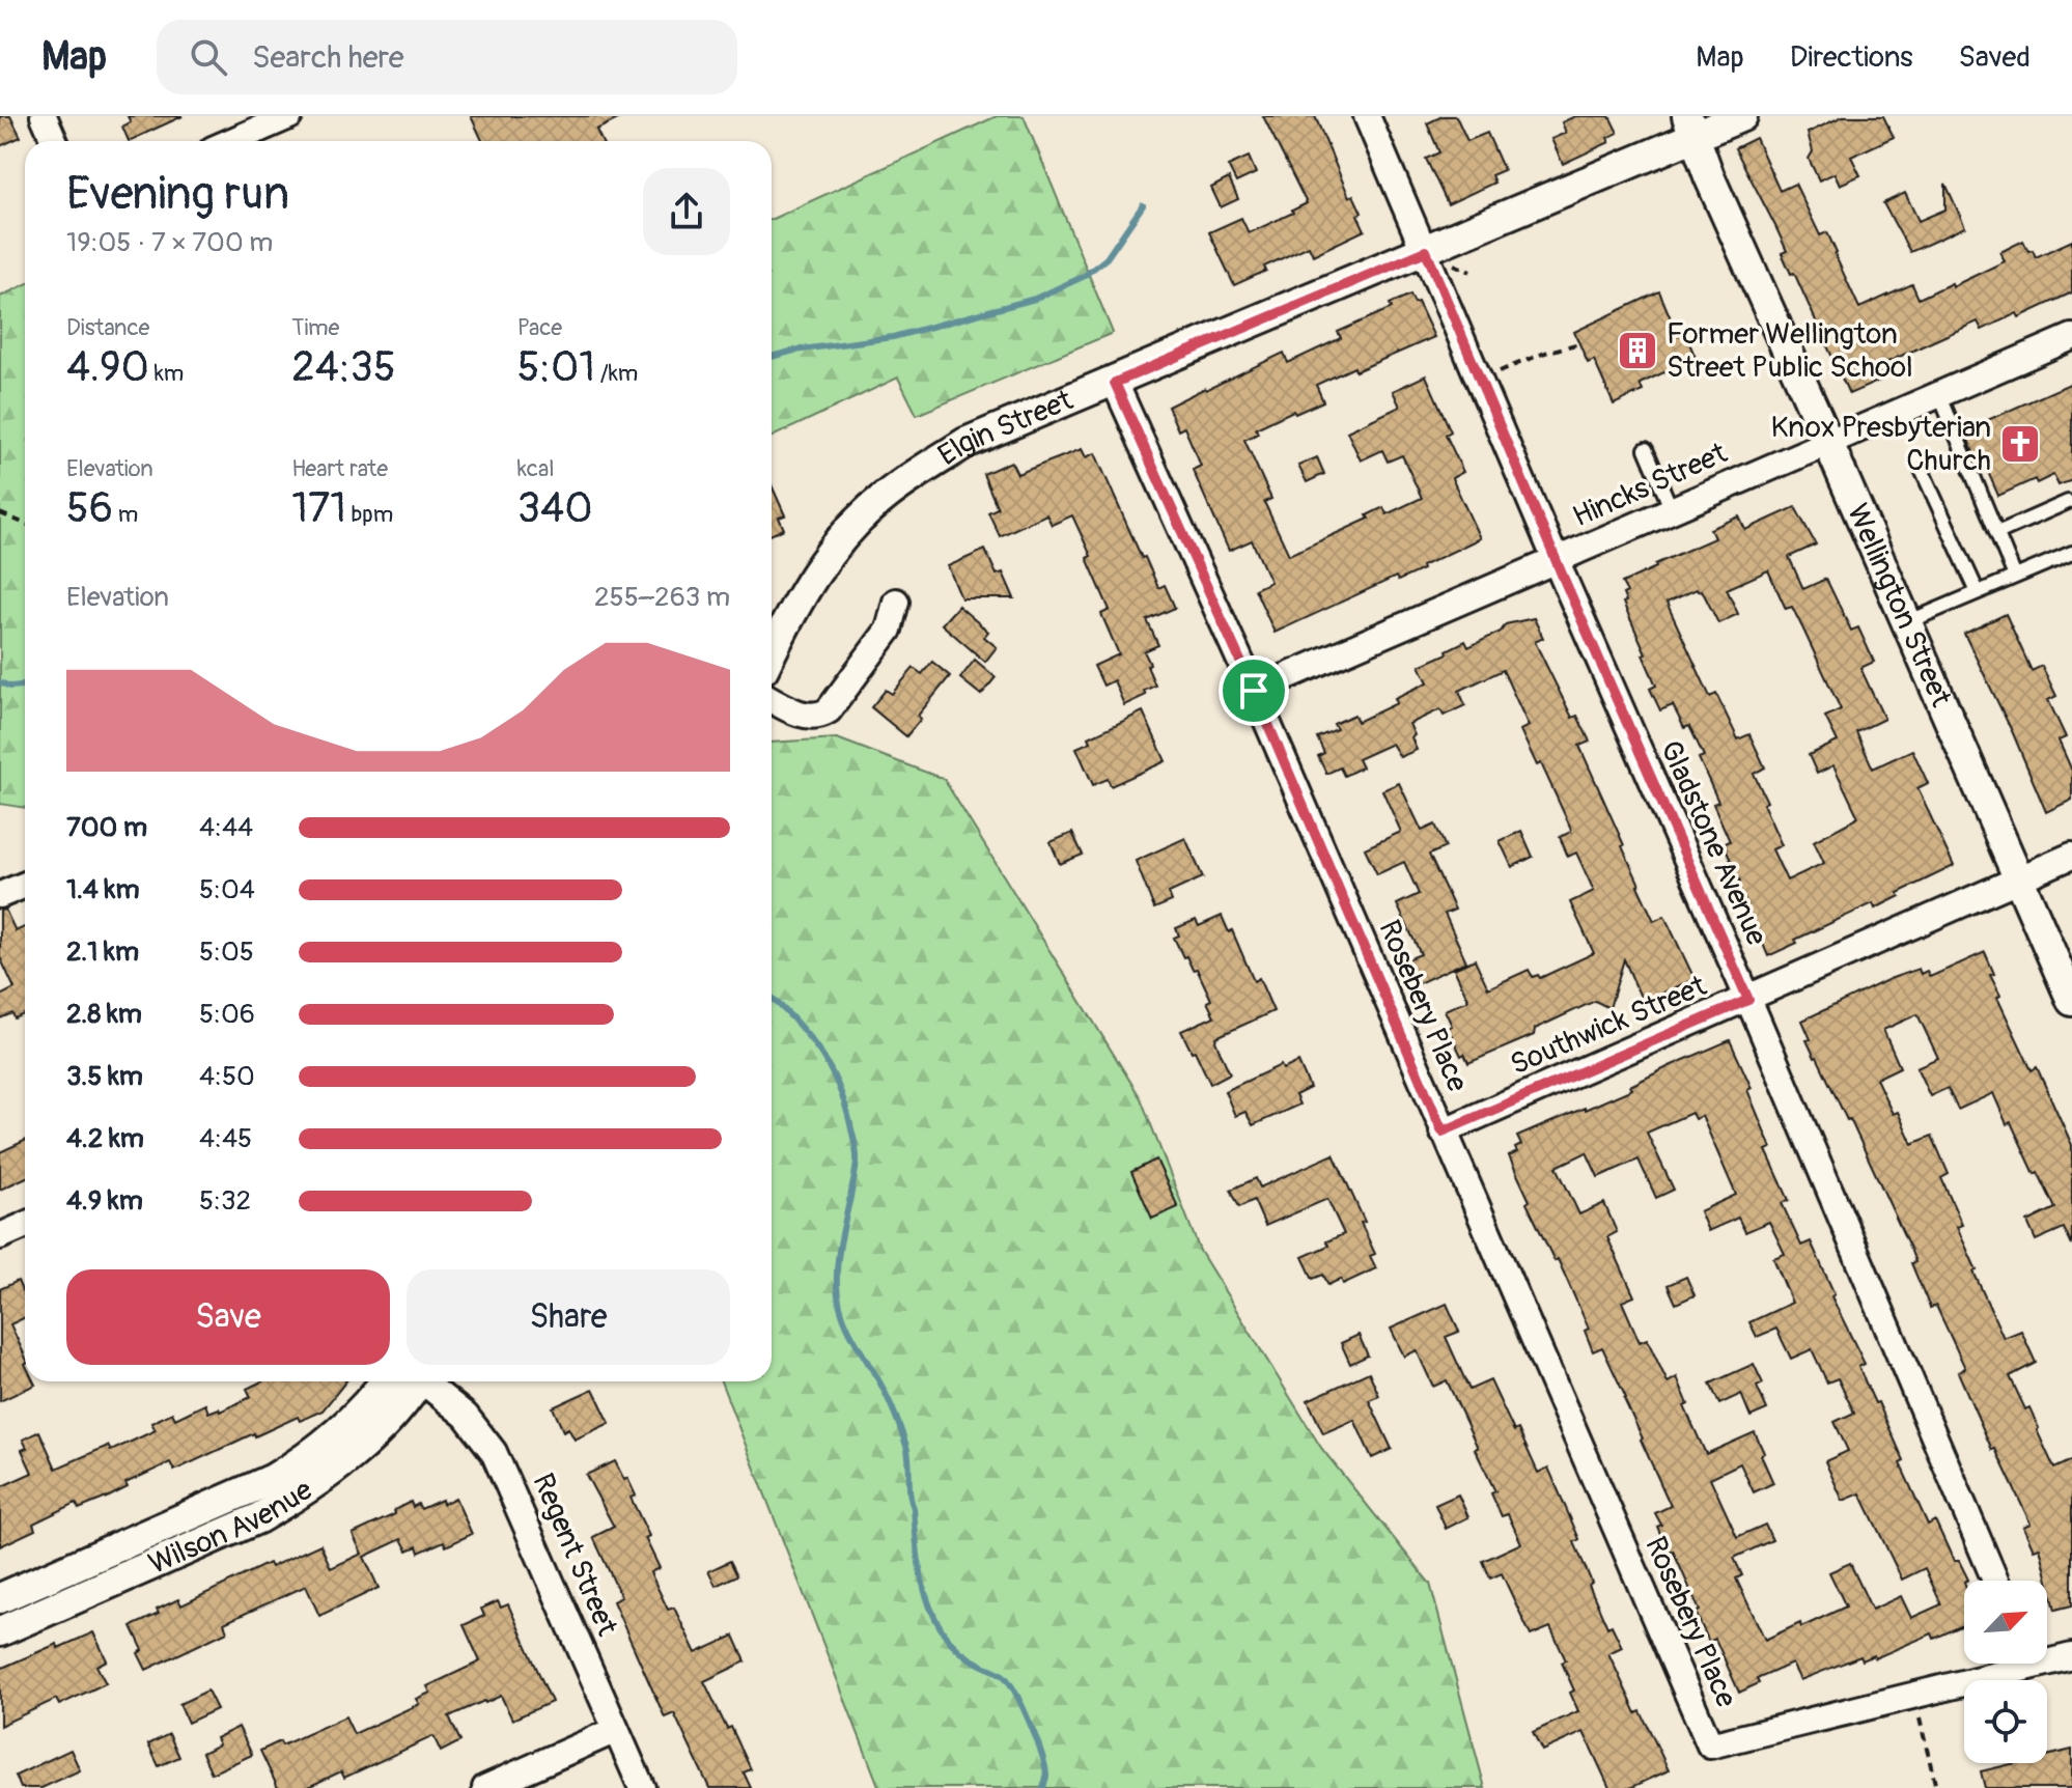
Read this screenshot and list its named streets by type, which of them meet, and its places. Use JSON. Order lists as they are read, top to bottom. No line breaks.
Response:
{"streets":{"street":["Elgin Street","Hincks Street","Wellington Street","Gladstone Avenue","Rosebery Place","Southwick Street","Wilson Avenue","Regent Street"]},"crossings":[["Elgin Street","Wellington Street"],["Elgin Street","Gladstone Avenue"],["Elgin Street","Rosebery Place"],["Hincks Street","Wellington Street"],["Hincks Street","Gladstone Avenue"],["Hincks Street","Rosebery Place"],["Wellington Street","Southwick Street"],["Gladstone Avenue","Southwick Street"],["Rosebery Place","Southwick Street"]],"places":{"building":["Former Wellington Street Public School"],"church":["Knox Presbyterian Church"]},"north":"top right","page":{"header":"Map","search":"Search here","nav":["Map","Directions","Saved"],"heading":["Evening run","19:05 · 7 × 700 m"],"stats":[["Distance","4.90 km"],["Time","24:35"],["Pace","5:01 /km"],["Elevation","56 m"],["Heart rate","171 bpm"],["kcal","340"]],"chart":["Elevation","255–263 m"],"list":[{"name":"700 m","note":"4:44"},{"name":"1.4 km","note":"5:04"},{"name":"2.1 km","note":"5:05"},{"name":"2.8 km","note":"5:06"},{"name":"3.5 km","note":"4:50"},{"name":"4.2 km","note":"4:45"},{"name":"4.9 km","note":"5:32"}],"buttons":["Save","Share"]}}
